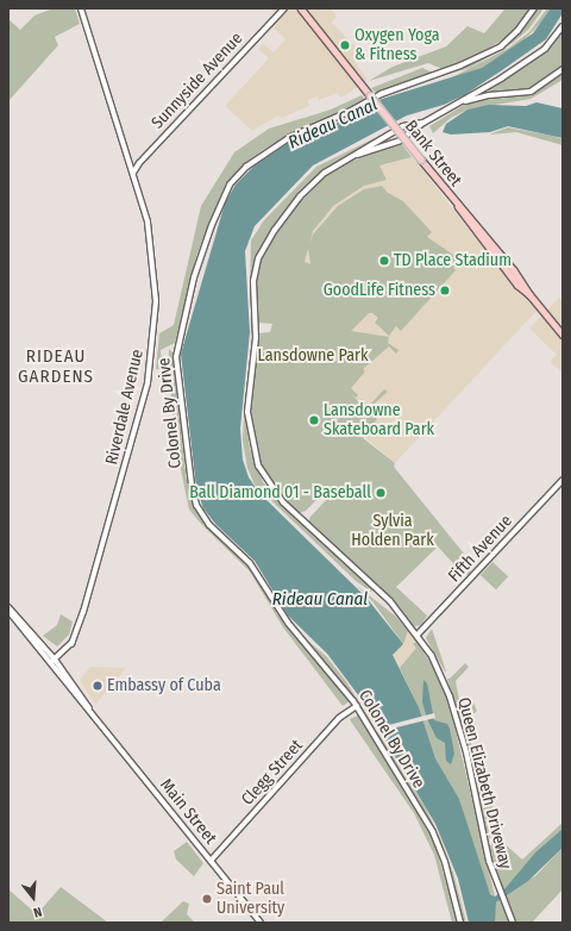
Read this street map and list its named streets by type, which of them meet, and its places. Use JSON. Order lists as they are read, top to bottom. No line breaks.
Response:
{"streets":{"main road":["Sunnyside Avenue","Bank Street","Riverdale Avenue","Colonel By Drive","Fifth Avenue","Clegg Street","Queen Elizabeth Driveway","Main Street"]},"crossings":[["Sunnyside Avenue","Riverdale Avenue"],["Riverdale Avenue","Main Street"],["Colonel By Drive","Clegg Street"],["Fifth Avenue","Queen Elizabeth Driveway"],["Clegg Street","Main Street"]],"districts":["RIDEAU GARDENS"],"water":["Rideau Canal"],"parks":["Lansdowne Park","Sylvia Holden Park"],"places":["Oxygen Yoga & Fitness","TD Place Stadium","GoodLife Fitness","Lansdowne Skateboard Park","Ball Diamond 01 - Baseball","Embassy of Cuba","Saint Paul University"],"north":"bottom"}
